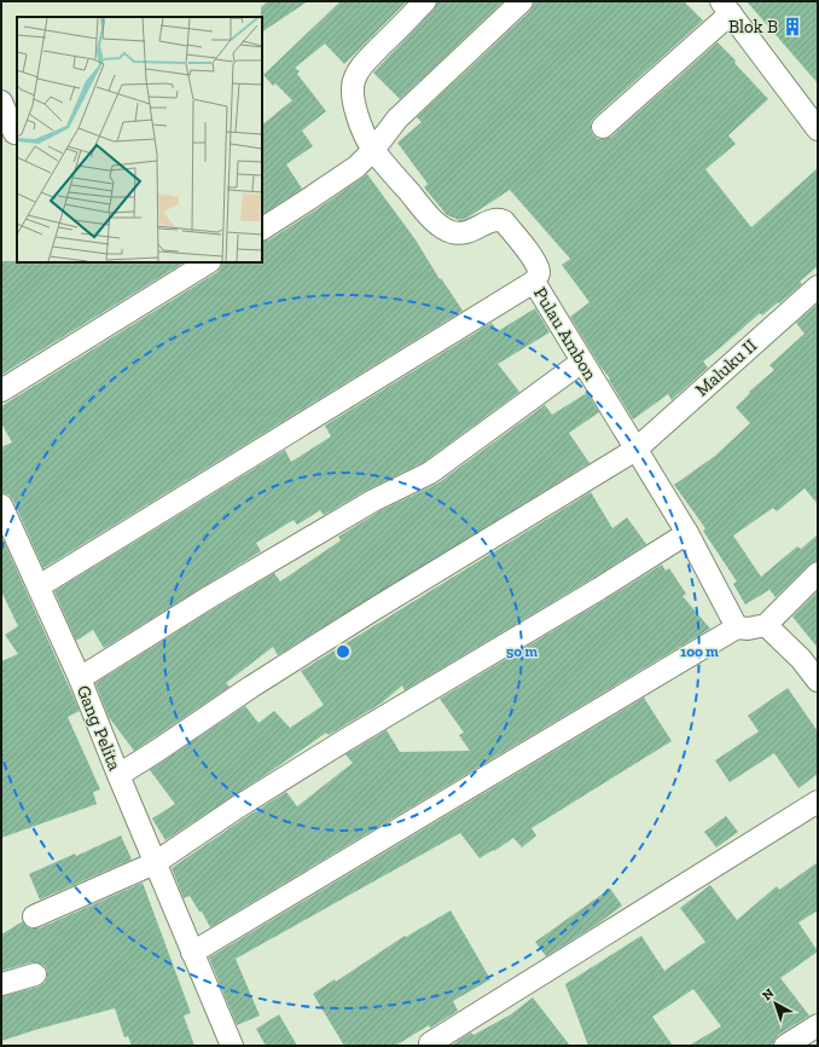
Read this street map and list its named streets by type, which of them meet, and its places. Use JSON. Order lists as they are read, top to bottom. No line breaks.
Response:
{"streets":{"street":["Pulau Ambon","Maluku II","Gang Pelita"]},"crossings":[["Pulau Ambon","Maluku II"],["Maluku II","Gang Pelita"]],"places":{"building":["Blok B"]},"north":"top left","rings":["50 m","100 m"]}
